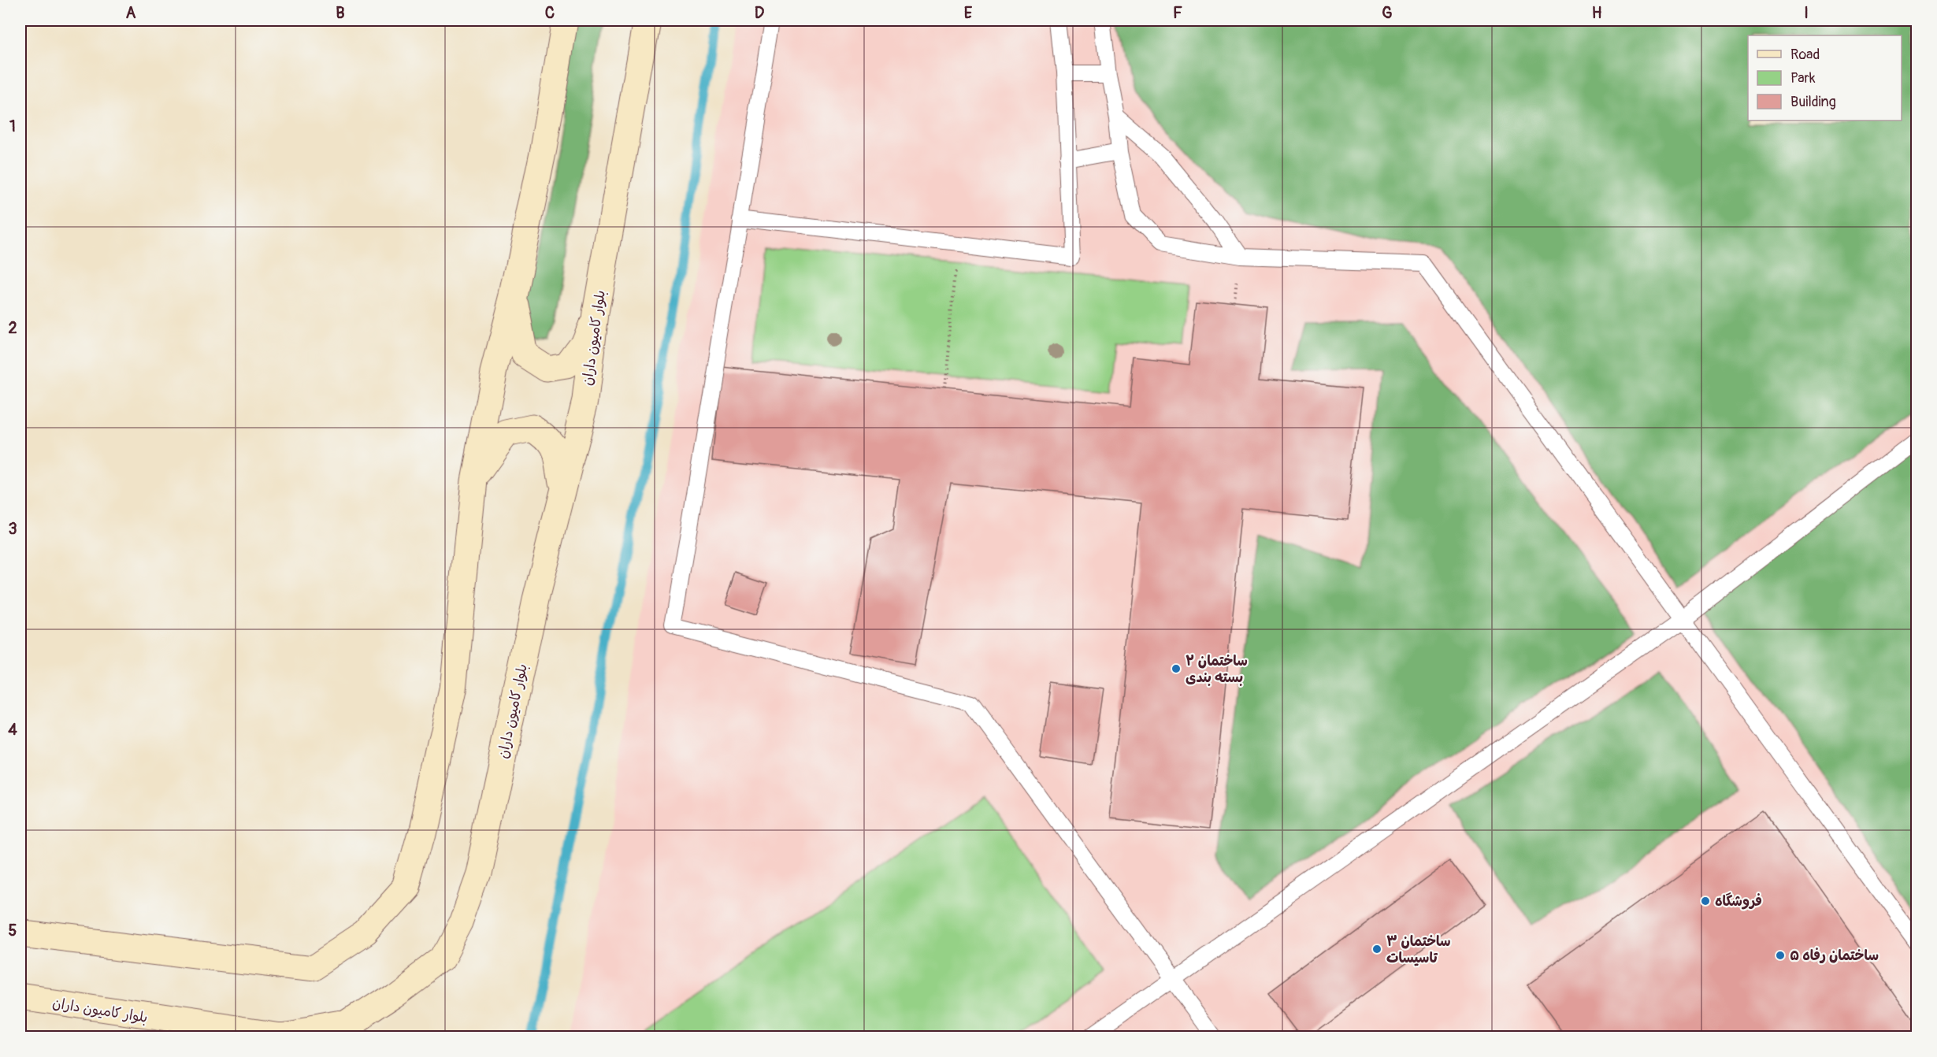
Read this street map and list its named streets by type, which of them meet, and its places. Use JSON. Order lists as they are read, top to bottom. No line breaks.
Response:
{"streets":{"main road":["بلوار کامیون داران"]},"places":["۲ ساختمان بسته بندی","فروشگاه","۳ ساختمان تاسیسات","۵ ساختمان رفاه"],"legend":["Road","Park","Building"],"grid":{"columns":["A","B","C","D","E","F","G","H","I"],"rows":["1","2","3","4","5"]}}
